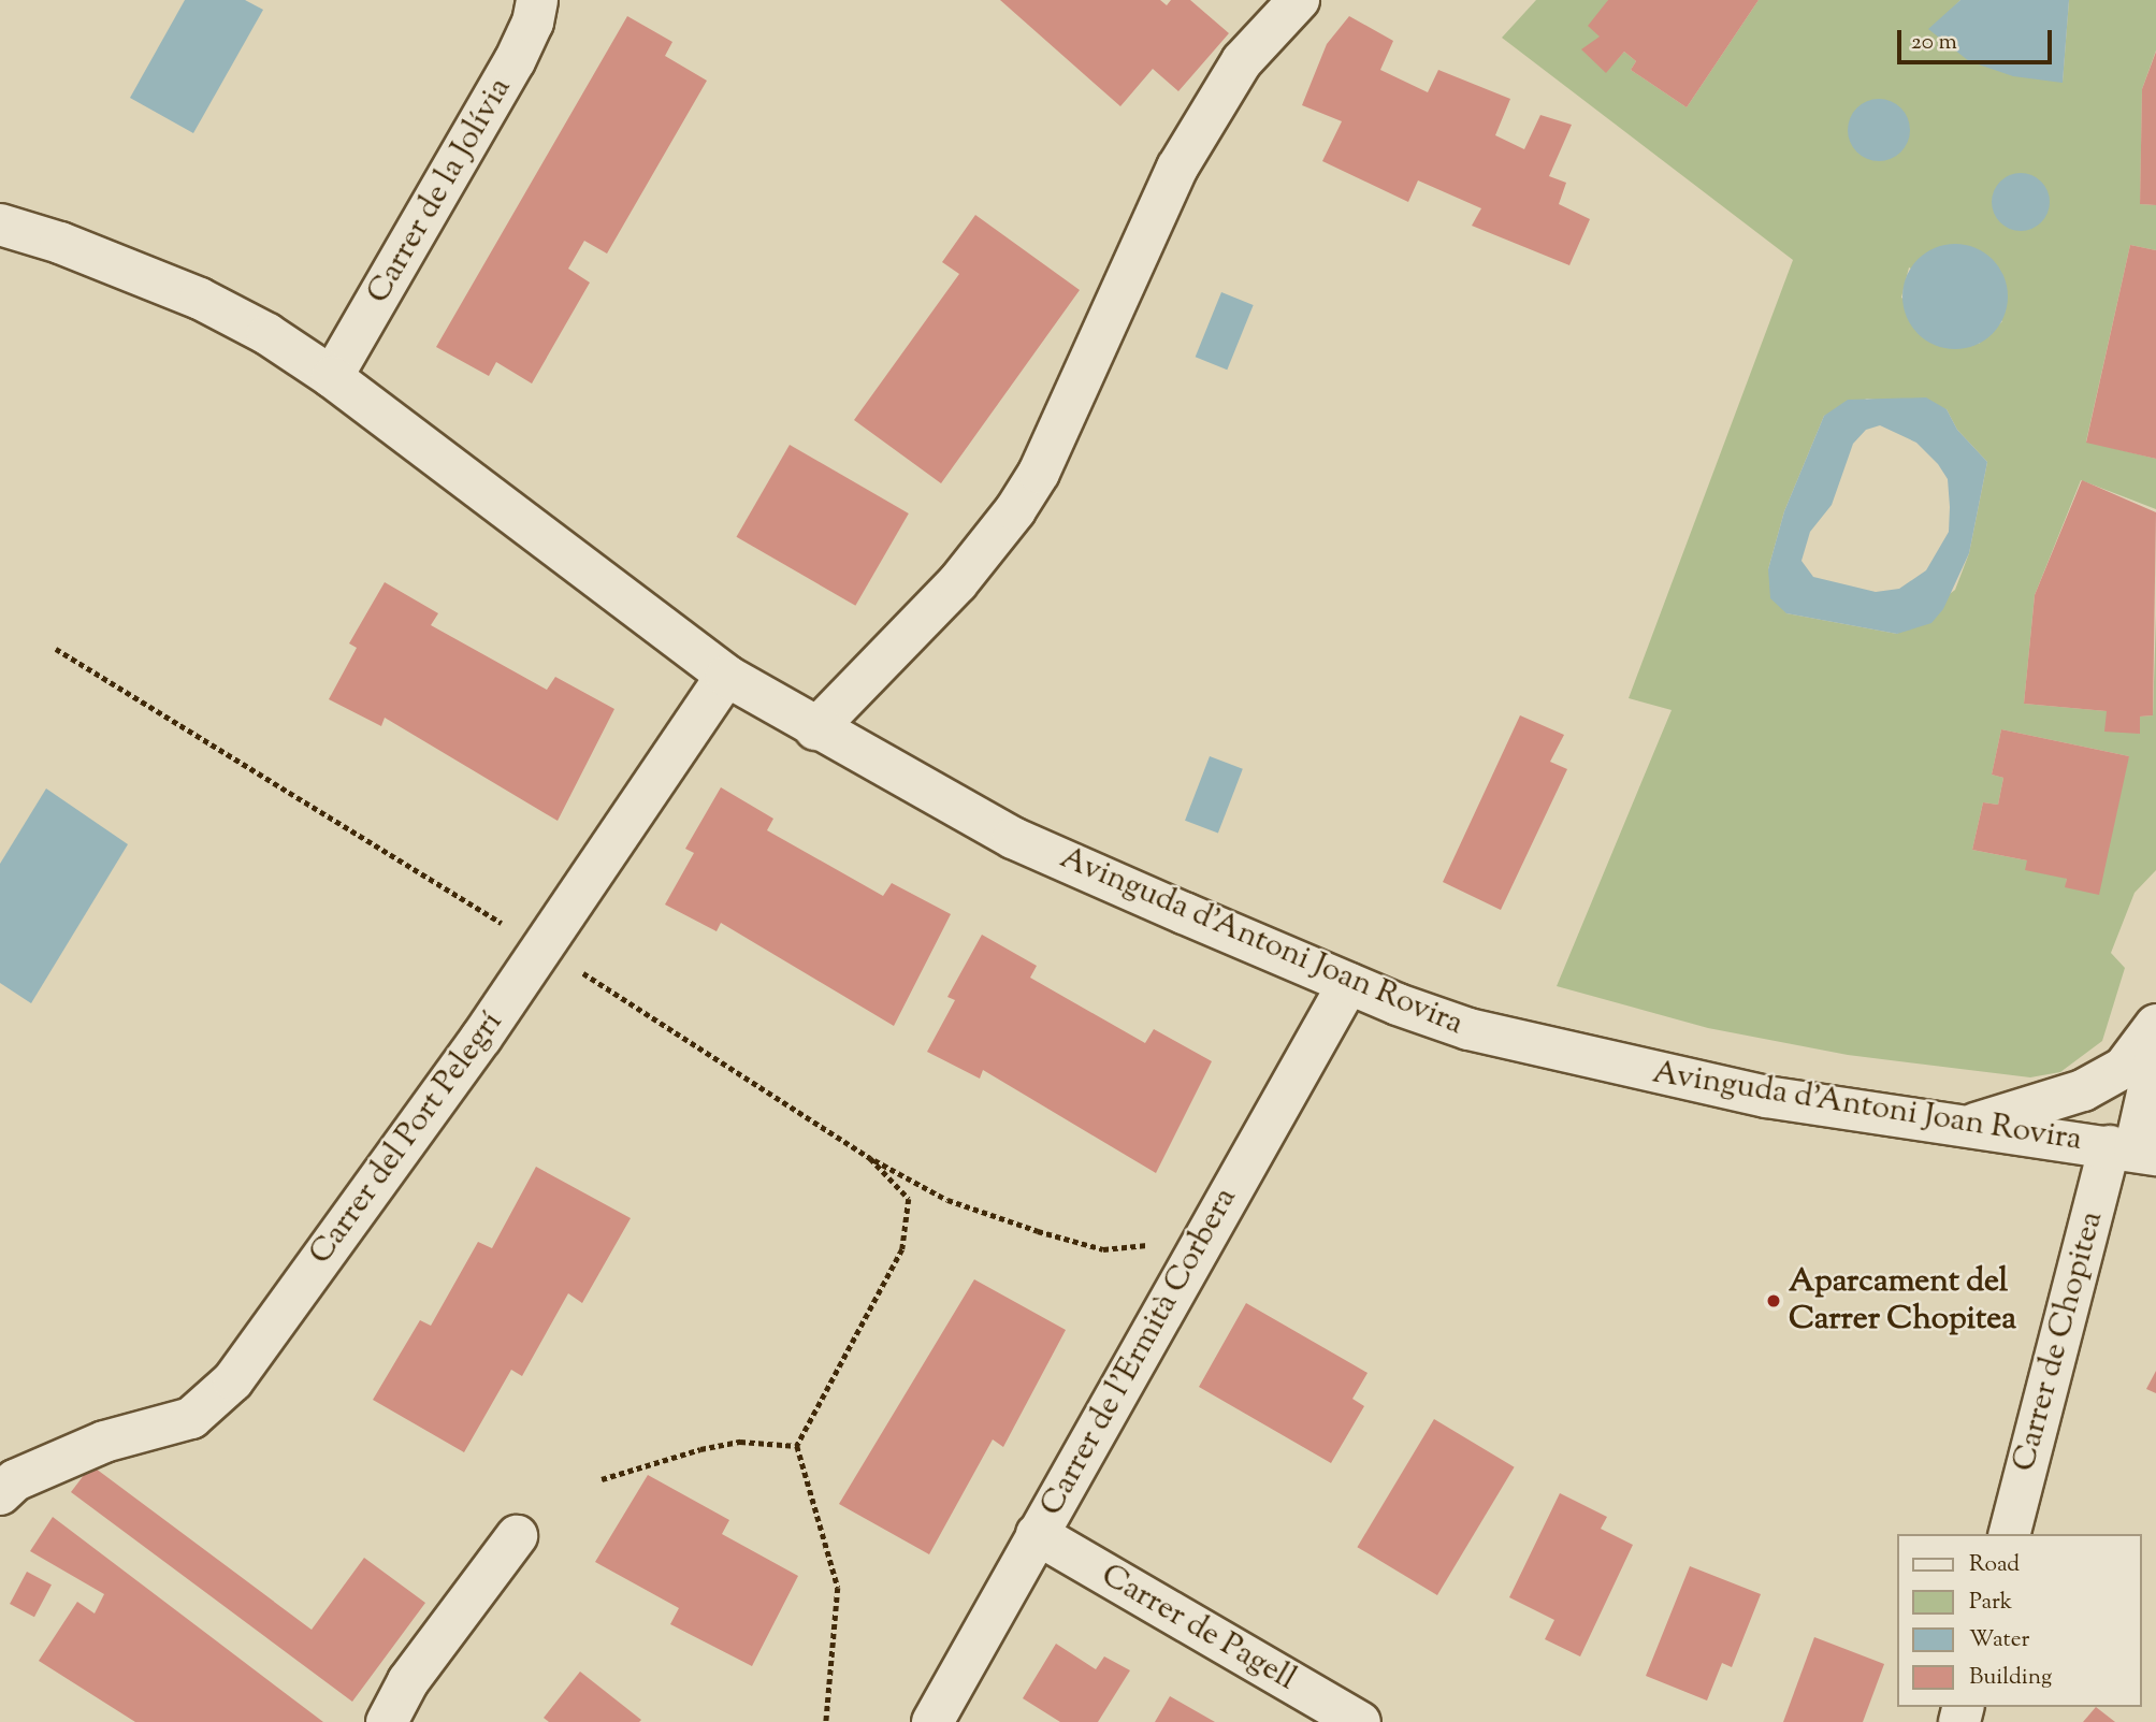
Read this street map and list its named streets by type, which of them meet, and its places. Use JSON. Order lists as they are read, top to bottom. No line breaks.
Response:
{"streets":{"street":["Carrer de la Jolívia","Avinguda d'Antoni Joan Rovira","Carrer del Port Pelegrí","Carrer de Chopitea","Carrer de l'Ermità Corbera","Carrer de Pagell"]},"crossings":[["Carrer de la Jolívia","Avinguda d'Antoni Joan Rovira"],["Avinguda d'Antoni Joan Rovira","Carrer del Port Pelegrí"],["Avinguda d'Antoni Joan Rovira","Carrer de Chopitea"],["Avinguda d'Antoni Joan Rovira","Carrer de l'Ermità Corbera"],["Carrer de l'Ermità Corbera","Carrer de Pagell"]],"places":["Aparcament del Carrer Chopitea"],"legend":["Road","Park","Water","Building"],"scale_bar":"20 m"}
